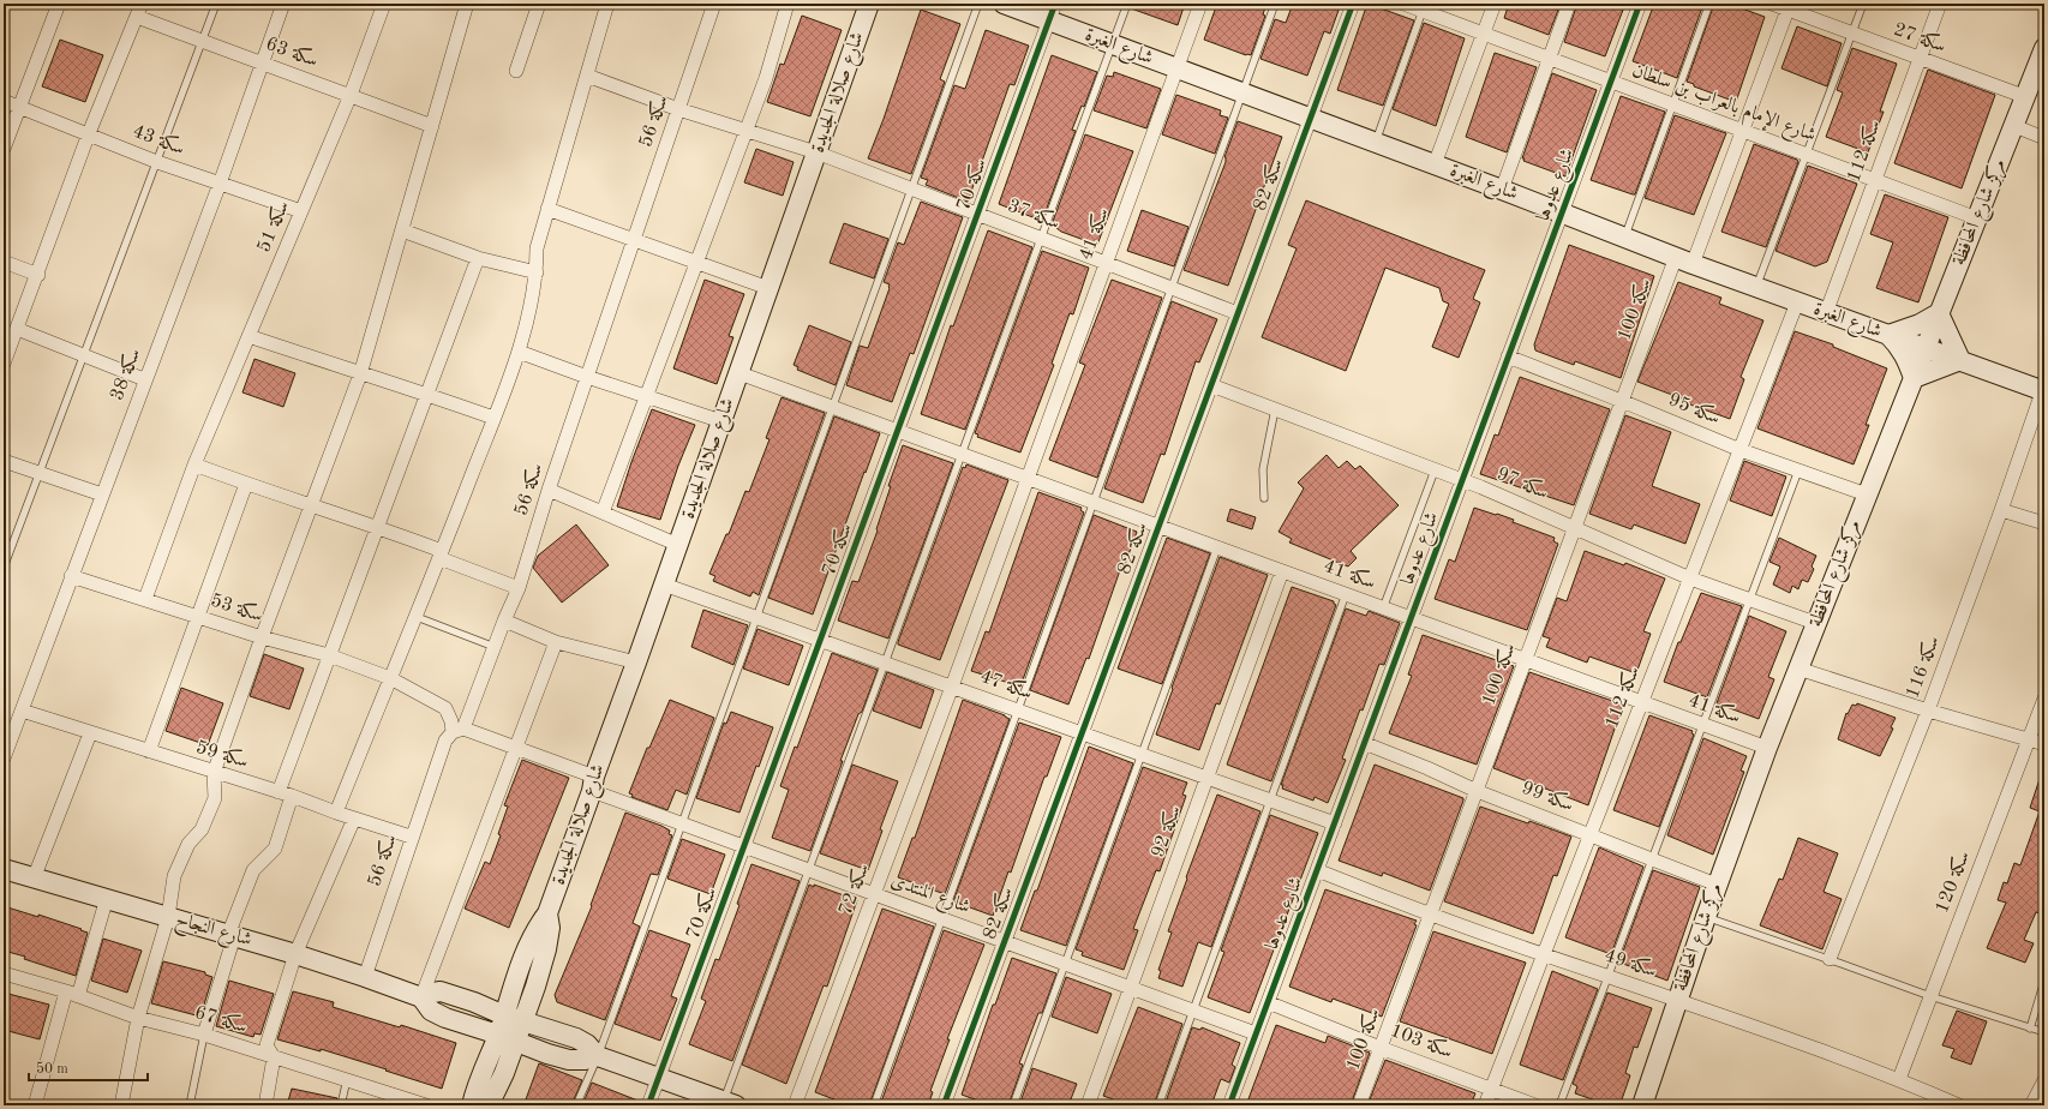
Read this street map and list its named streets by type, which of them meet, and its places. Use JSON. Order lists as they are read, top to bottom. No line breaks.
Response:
{"streets":{"street":["سكة 27","شارع الغبرة","سكة 63","شارع صلالة الجديدة","شارع الإمام بالعراب بن سلطان","سكة 56","سكة 43","سكة 112","سكة 70","سكة 82","شارع عدوها","مركز شارع المحافظة","سكة 37","سكة 51","سكة 41","سكة 100","سكة 38","سكة 95","سكة 97","سكة 53","سكة 116","سكة 47","سكة 59","سكة 99","سكة 92","سكة 120","سكة 72","شارع المنتدى","شارع النجاح","سكة 49","سكة 67","سكة 103"]},"crossings":[["سكة 27","سكة 112"],["سكة 27","مركز شارع المحافظة"],["سكة 27","سكة 100"],["شارع الغبرة","سكة 112"],["شارع الغبرة","سكة 70"],["شارع الغبرة","سكة 82"],["شارع الغبرة","شارع عدوها"],["شارع الغبرة","مركز شارع المحافظة"],["شارع الغبرة","سكة 41"],["شارع الغبرة","سكة 100"],["شارع الغبرة","سكة 116"],["سكة 63","سكة 51"],["سكة 63","سكة 38"],["شارع صلالة الجديدة","سكة 37"],["شارع صلالة الجديدة","سكة 41"],["شارع صلالة الجديدة","سكة 47"],["شارع صلالة الجديدة","شارع المنتدى"],["شارع صلالة الجديدة","شارع النجاح"],["شارع الإمام بالعراب بن سلطان","سكة 112"],["شارع الإمام بالعراب بن سلطان","شارع عدوها"],["شارع الإمام بالعراب بن سلطان","مركز شارع المحافظة"],["شارع الإمام بالعراب بن سلطان","سكة 100"],["سكة 56","سكة 37"],["سكة 56","سكة 53"],["سكة 56","سكة 59"],["سكة 56","شارع المنتدى"],["سكة 56","شارع النجاح"],["سكة 43","سكة 51"],["سكة 43","سكة 38"],["سكة 112","سكة 41"],["سكة 112","سكة 95"],["سكة 112","سكة 97"],["سكة 112","سكة 99"],["سكة 112","سكة 49"],["سكة 112","سكة 103"],["سكة 70","سكة 37"],["سكة 70","سكة 41"],["سكة 70","سكة 47"],["سكة 70","شارع المنتدى"],["سكة 70","شارع النجاح"],["سكة 82","سكة 37"],["سكة 82","سكة 41"],["سكة 82","سكة 97"],["سكة 82","سكة 47"],["سكة 82","شارع المنتدى"],["شارع عدوها","سكة 41"],["شارع عدوها","سكة 95"],["شارع عدوها","سكة 97"],["شارع عدوها","سكة 47"],["شارع عدوها","سكة 99"],["شارع عدوها","شارع المنتدى"],["شارع عدوها","سكة 49"],["شارع عدوها","سكة 103"],["مركز شارع المحافظة","سكة 41"],["مركز شارع المحافظة","سكة 95"],["مركز شارع المحافظة","سكة 97"],["مركز شارع المحافظة","سكة 99"],["مركز شارع المحافظة","سكة 49"],["سكة 37","سكة 41"],["سكة 51","سكة 53"],["سكة 41","سكة 100"],["سكة 41","سكة 47"],["سكة 41","سكة 92"],["سكة 41","سكة 72"],["سكة 100","سكة 95"],["سكة 100","سكة 97"],["سكة 100","سكة 99"],["سكة 100","سكة 49"],["سكة 100","سكة 103"],["سكة 38","سكة 53"],["سكة 38","سكة 59"],["سكة 53","شارع المنتدى"],["سكة 47","سكة 92"],["سكة 47","سكة 72"],["سكة 92","شارع المنتدى"],["سكة 120","سكة 49"],["سكة 72","شارع المنتدى"]],"scale_bar":"50 m"}
